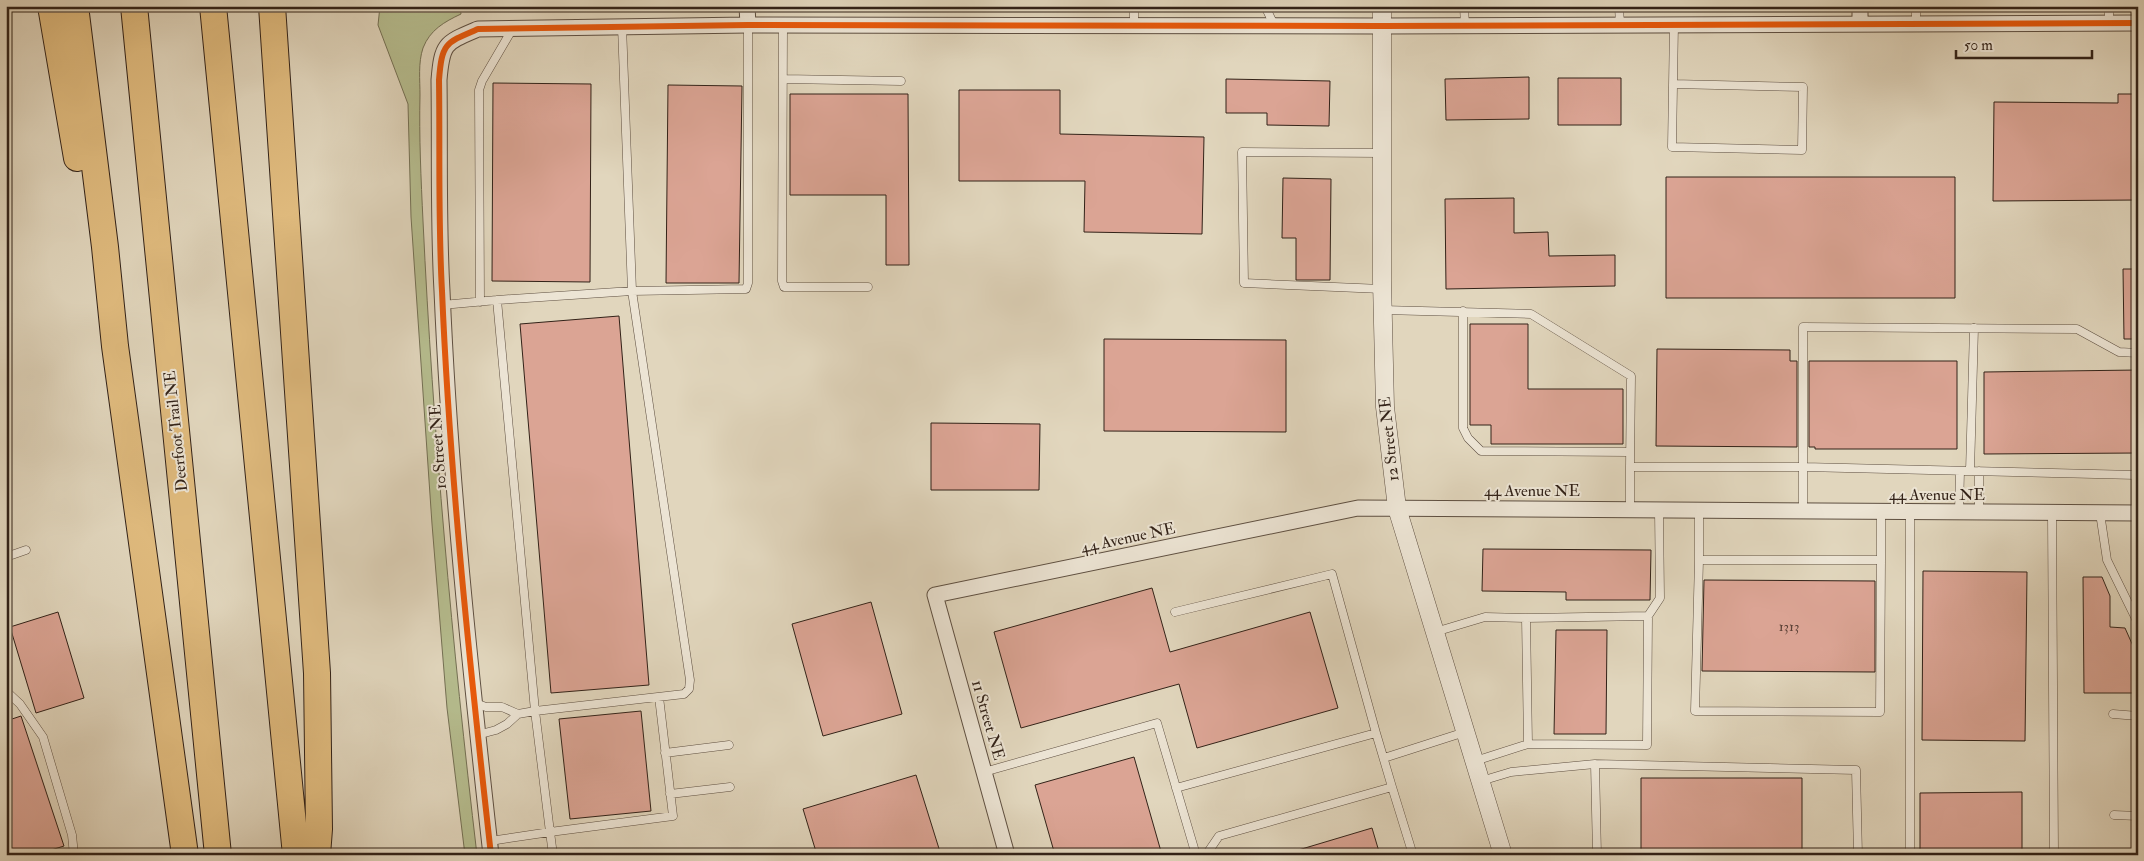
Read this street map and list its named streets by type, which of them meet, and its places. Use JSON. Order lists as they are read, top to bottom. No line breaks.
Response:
{"streets":{"highway":["Deerfoot Trail NE"],"street":["12 Street NE","10 Street NE","44 Avenue NE","11 Street NE"]},"crossings":[["12 Street NE","44 Avenue NE"],["44 Avenue NE","11 Street NE"]],"house_numbers":["1313"],"scale_bar":"50 m"}
